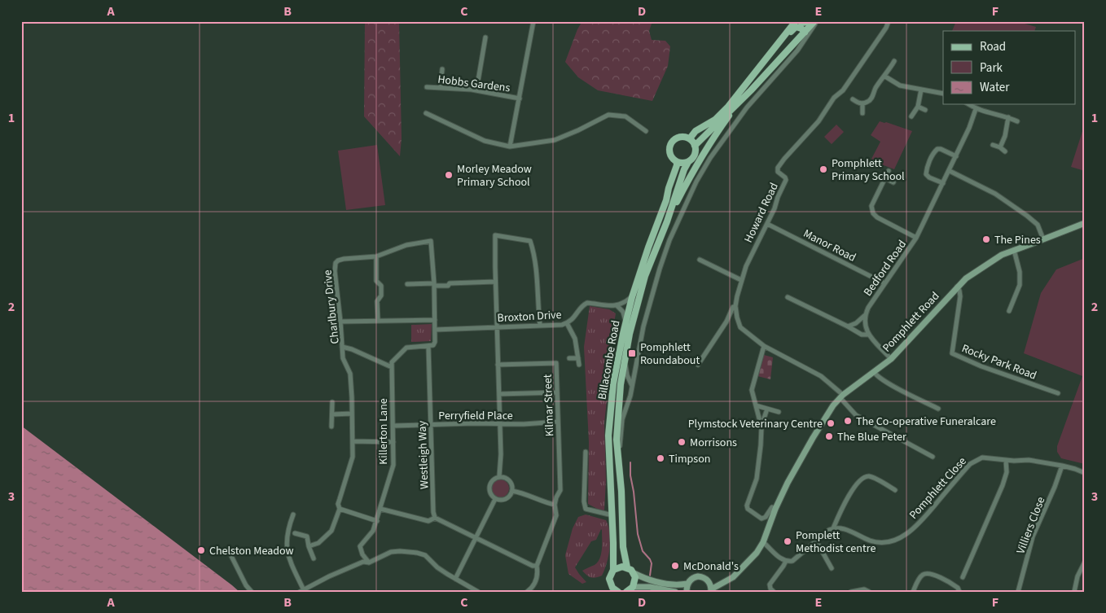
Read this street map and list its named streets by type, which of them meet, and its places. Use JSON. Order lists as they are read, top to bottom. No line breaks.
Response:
{"streets":{"main road":["Billacombe Road"],"street":["Hobbs Gardens","Howard Road","Manor Road","Bedford Road","Charlbury Drive","Broxton Drive","Pomphlett Road","Rocky Park Road","Kilmar Street","Perryfield Place","Killerton Lane","Westleigh Way","Pomphlett Close","Villiers Close"]},"crossings":[["Howard Road","Manor Road"],["Howard Road","Pomphlett Road"],["Manor Road","Bedford Road"],["Charlbury Drive","Killerton Lane"],["Pomphlett Road","Rocky Park Road"],["Kilmar Street","Perryfield Place"],["Perryfield Place","Killerton Lane"],["Perryfield Place","Westleigh Way"],["Pomphlett Close","Villiers Close"]],"places":{"other":["Pomphlett Primary School","Morley Meadow Primary School","The Pines","The Co-operative Funeralcare","Plymstock Veterinary Centre","The Blue Peter","Morrisons","Timpson","Pomplett Methodist centre","Chelston Meadow","McDonald's"],"transit":["Pomphlett Roundabout"]},"legend":["Road","Park","Water"],"grid":{"columns":["A","B","C","D","E","F"],"rows":["1","2","3"]}}
